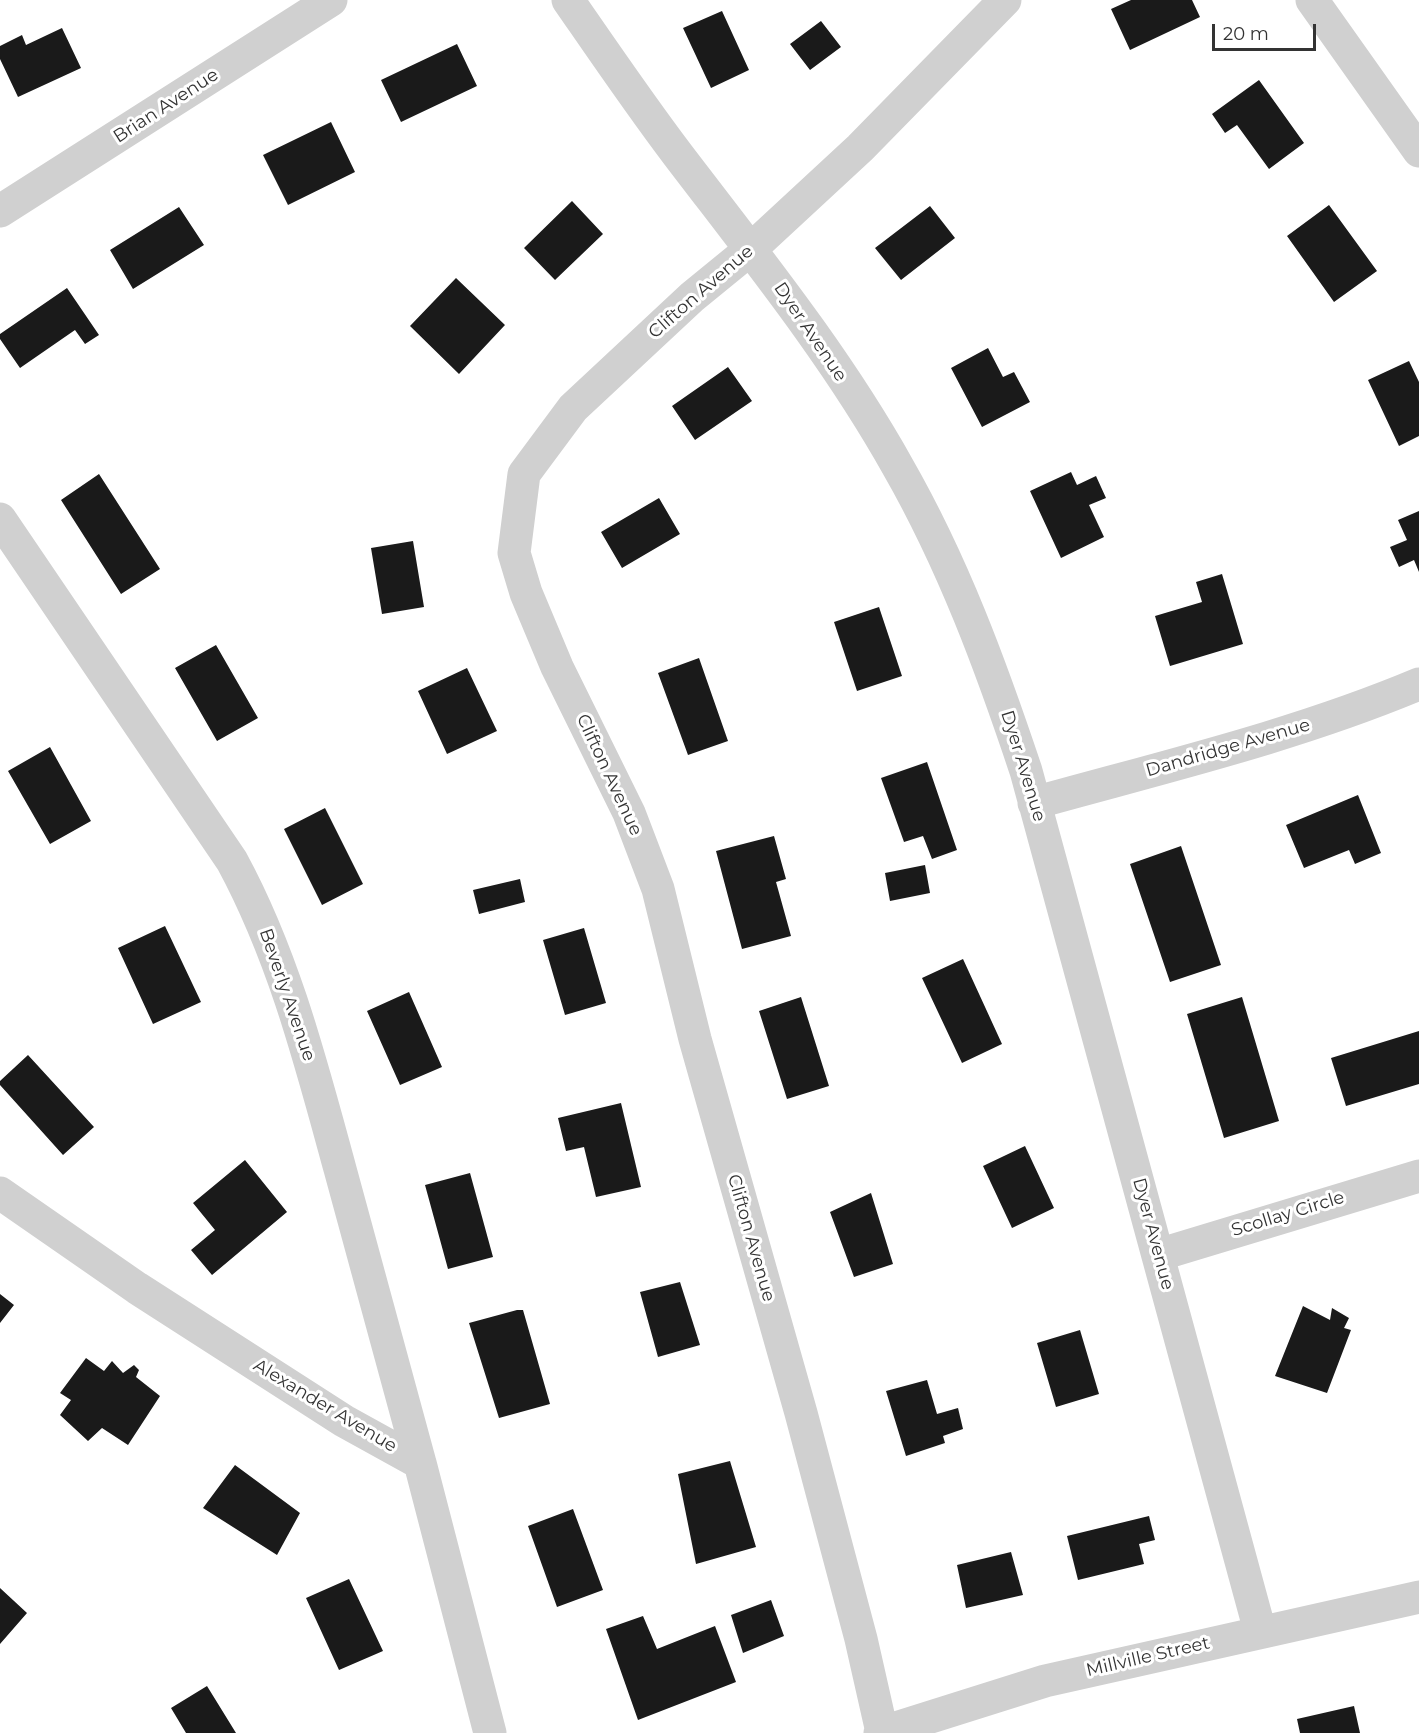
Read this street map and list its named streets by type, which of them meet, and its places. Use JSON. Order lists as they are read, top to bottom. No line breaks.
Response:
{"streets":{"street":["Brian Avenue","Clifton Avenue","Dyer Avenue","Dandridge Avenue","Beverly Avenue","Scollay Circle","Alexander Avenue","Millville Street"]},"crossings":[["Clifton Avenue","Dyer Avenue"],["Clifton Avenue","Millville Street"],["Dyer Avenue","Dandridge Avenue"],["Dyer Avenue","Scollay Circle"],["Dyer Avenue","Millville Street"],["Beverly Avenue","Alexander Avenue"]],"scale_bar":"20 m"}
